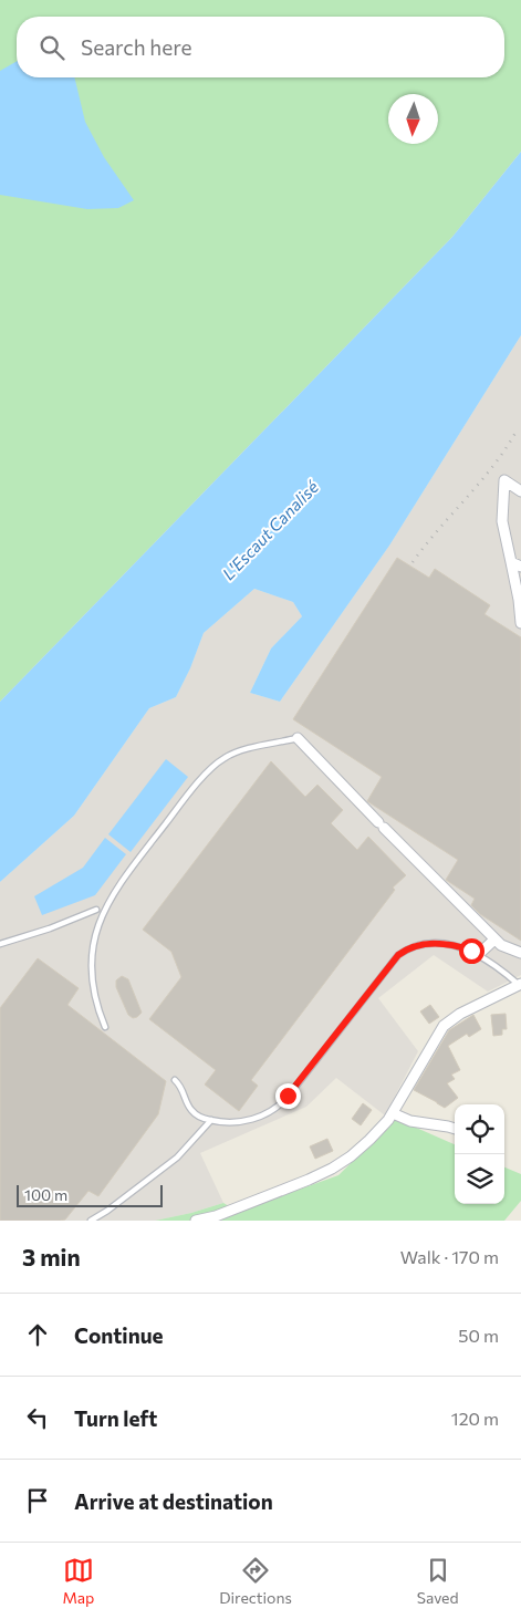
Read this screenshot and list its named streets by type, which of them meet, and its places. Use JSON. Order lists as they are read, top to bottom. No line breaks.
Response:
{"water":["L'Escaut Canalisé"],"scale_bar":"100 m","north":"bottom","page":{"search":"Search here","scale":"100 m","heading":["3 min","Walk · 170 m"],"list":[["Continue","50 m"],["Turn left","120 m"],"Arrive at destination"],"nav":["Map","Directions","Saved"]}}
